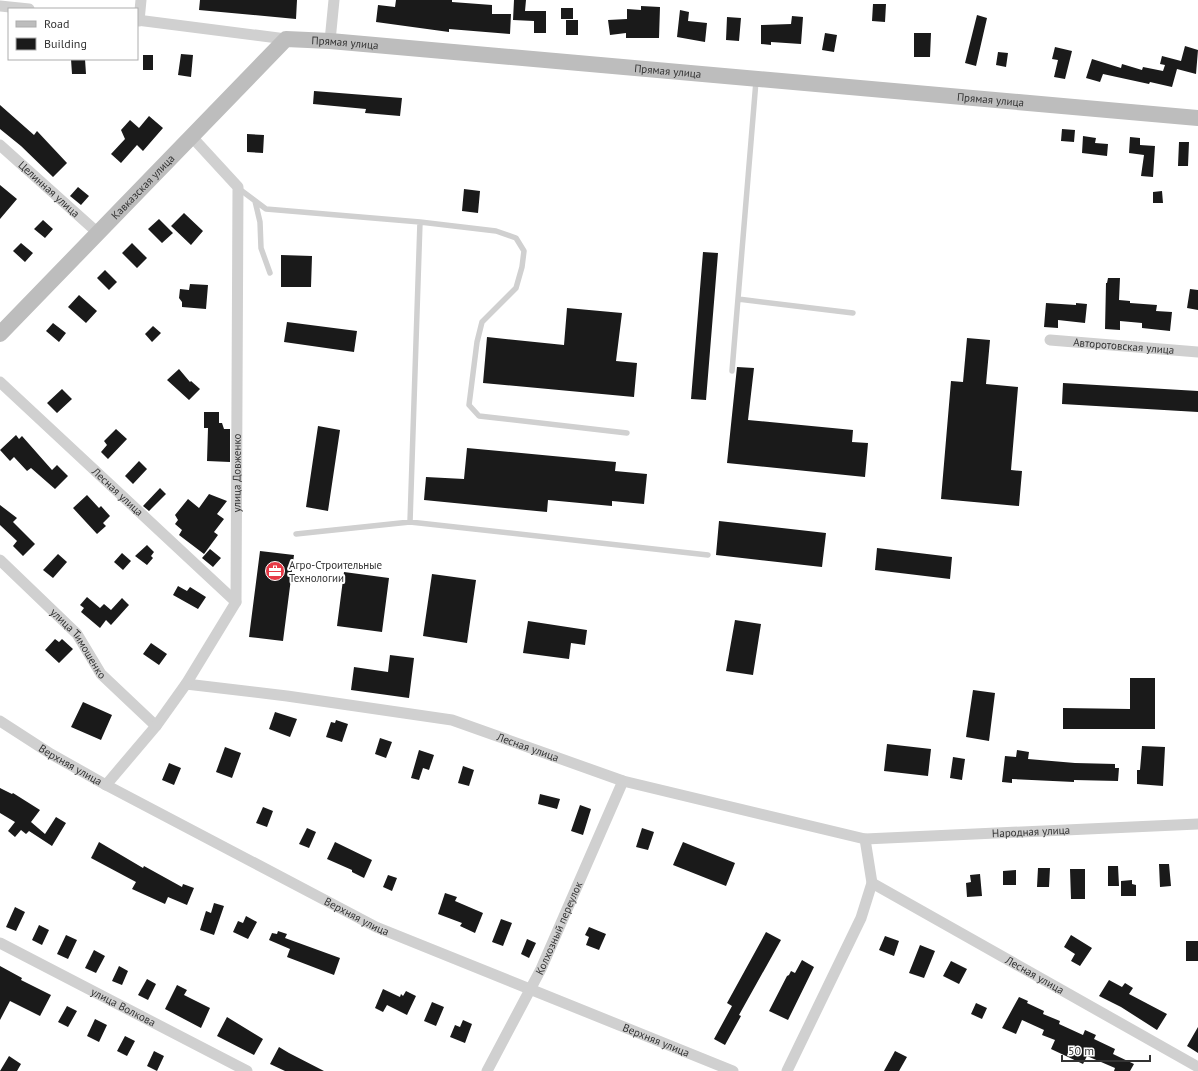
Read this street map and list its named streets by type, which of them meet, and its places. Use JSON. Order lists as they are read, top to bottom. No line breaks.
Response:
{"streets":{"street":["Прямая улица","Кавказская улица","Целинная улица","Авторотовская улица","улица Довженко","Лесная улица","улица Тимошенко","Верхняя улица","Народная улица","Колхозный переулок","улица Волкова"]},"crossings":[["Прямая улица","Кавказская улица"],["Кавказская улица","Целинная улица"],["улица Довженко","Лесная улица"],["Лесная улица","Народная улица"],["Лесная улица","Колхозный переулок"],["Верхняя улица","Колхозный переулок"]],"places":{"office":["Агро-Строительные Технологии"]},"legend":["Road","Building"],"scale_bar":"50 m"}
